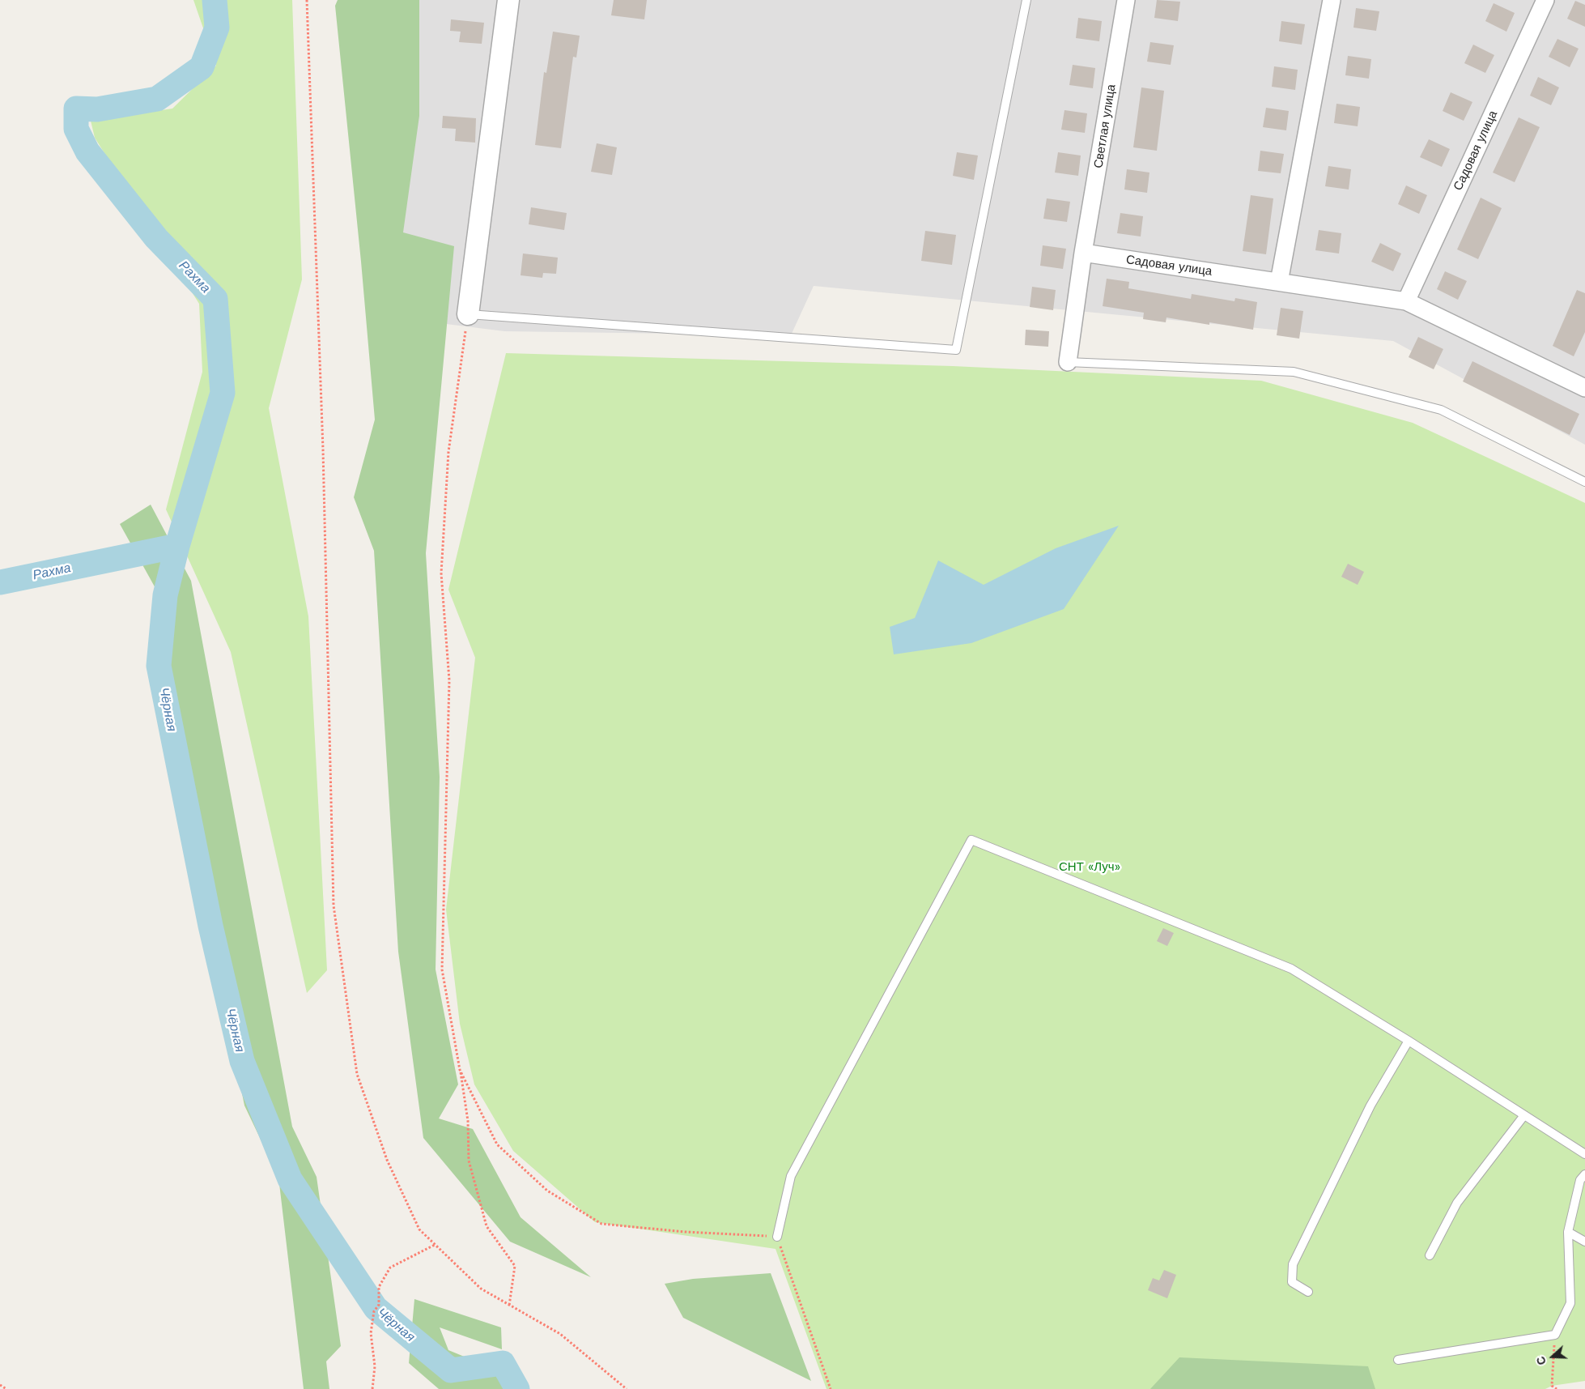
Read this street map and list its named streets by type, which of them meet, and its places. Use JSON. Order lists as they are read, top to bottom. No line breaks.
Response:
{"streets":{"street":["Светлая улица","Садовая улица"]},"crossings":[["Светлая улица","Садовая улица"]],"water":["Рахма","Чёрная"],"parks":["СНТ «Луч»"],"north":"left"}
